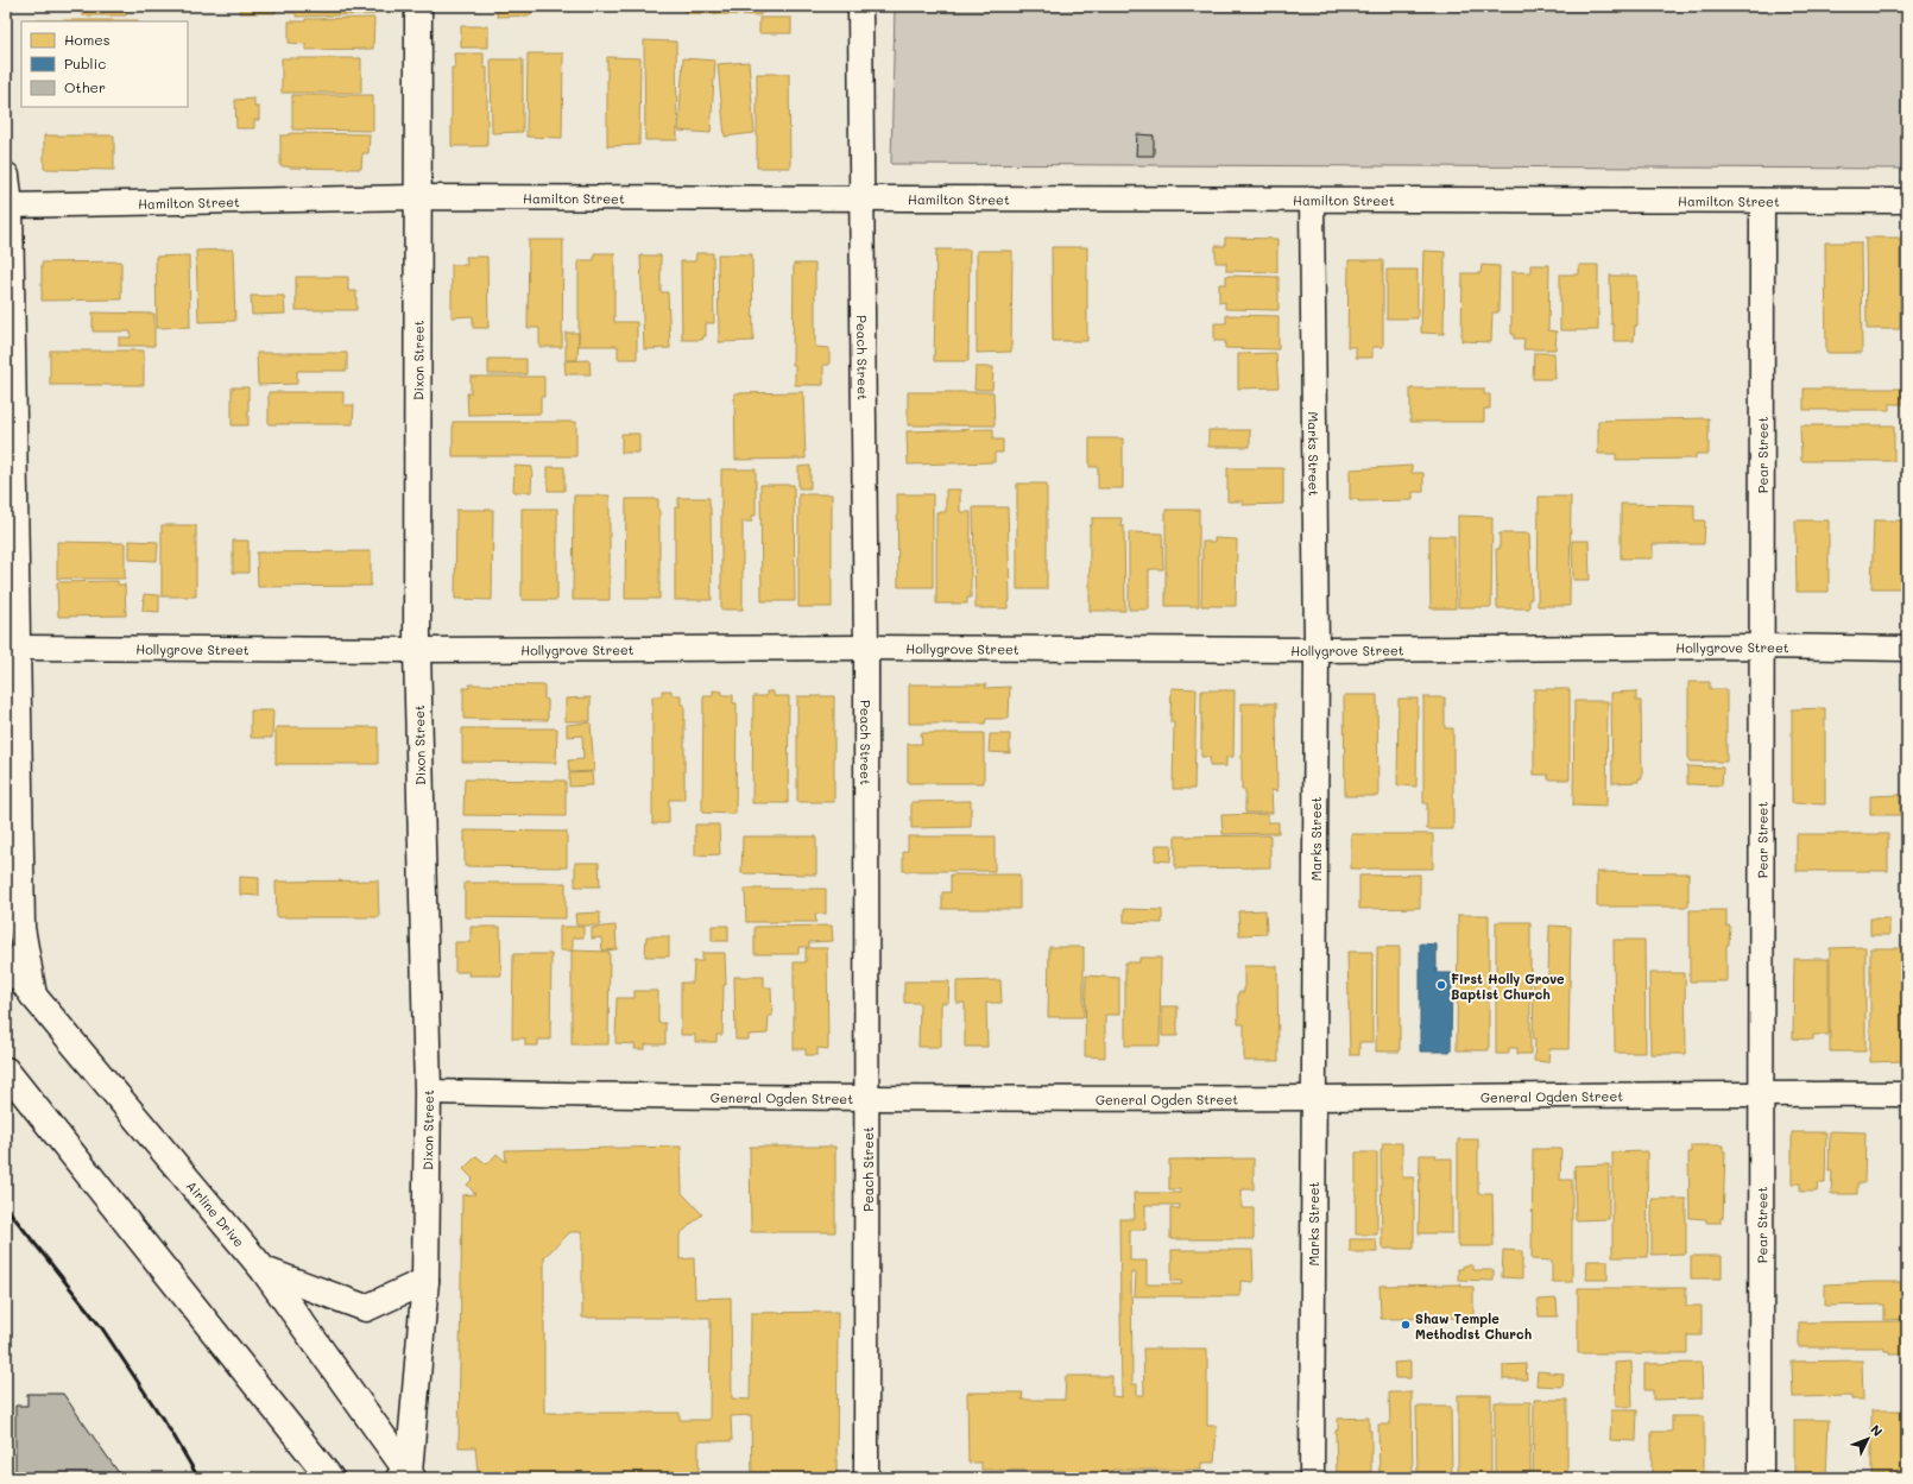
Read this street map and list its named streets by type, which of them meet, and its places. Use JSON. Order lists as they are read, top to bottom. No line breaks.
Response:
{"streets":{"main road":["Dixon Street","Airline Drive"],"street":["Hamilton Street","Peach Street","Marks Street","Pear Street","Hollygrove Street","General Ogden Street"]},"crossings":[["Hamilton Street","Peach Street"],["Hamilton Street","Dixon Street"],["Hamilton Street","Marks Street"],["Hamilton Street","Pear Street"],["Peach Street","Hollygrove Street"],["Peach Street","General Ogden Street"],["Dixon Street","Hollygrove Street"],["Dixon Street","General Ogden Street"],["Dixon Street","Airline Drive"],["Marks Street","Hollygrove Street"],["Marks Street","General Ogden Street"],["Pear Street","Hollygrove Street"],["Pear Street","General Ogden Street"]],"places":["First Holly Grove Baptist Church","Shaw Temple Methodist Church"],"legend":["Homes","Public","Other"],"north":"top right"}
